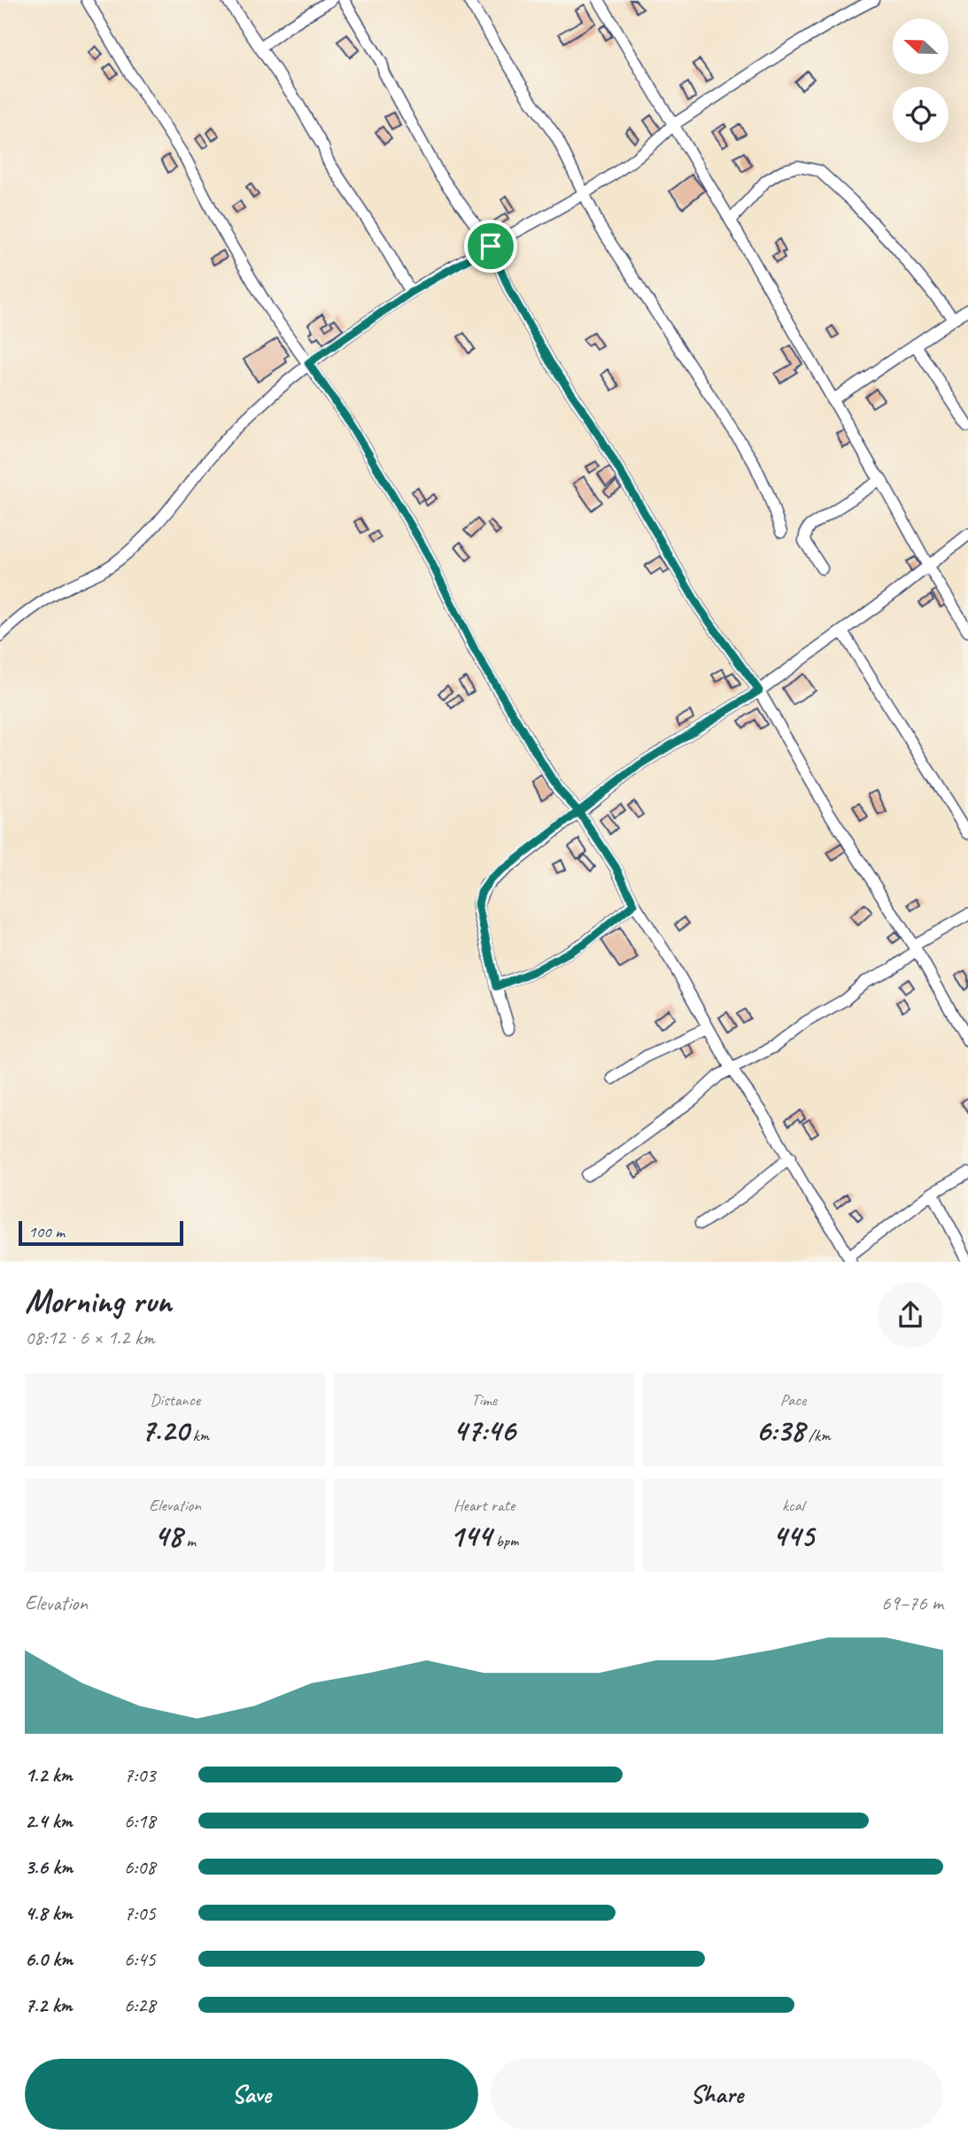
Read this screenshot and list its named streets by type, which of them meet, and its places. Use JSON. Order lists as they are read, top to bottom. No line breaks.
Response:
{"scale_bar":"100 m","north":"left","page":{"scale":"100 m","heading":["Morning run","08:12 · 6 × 1.2 km"],"stats":[["Distance","7.20 km"],["Time","47:46"],["Pace","6:38 /km"],["Elevation","48 m"],["Heart rate","144 bpm"],["kcal","445"]],"chart":["Elevation","69–76 m"],"list":[{"name":"1.2 km","note":"7:03"},{"name":"2.4 km","note":"6:18"},{"name":"3.6 km","note":"6:08"},{"name":"4.8 km","note":"7:05"},{"name":"6.0 km","note":"6:45"},{"name":"7.2 km","note":"6:28"}],"buttons":["Save","Share"]}}
